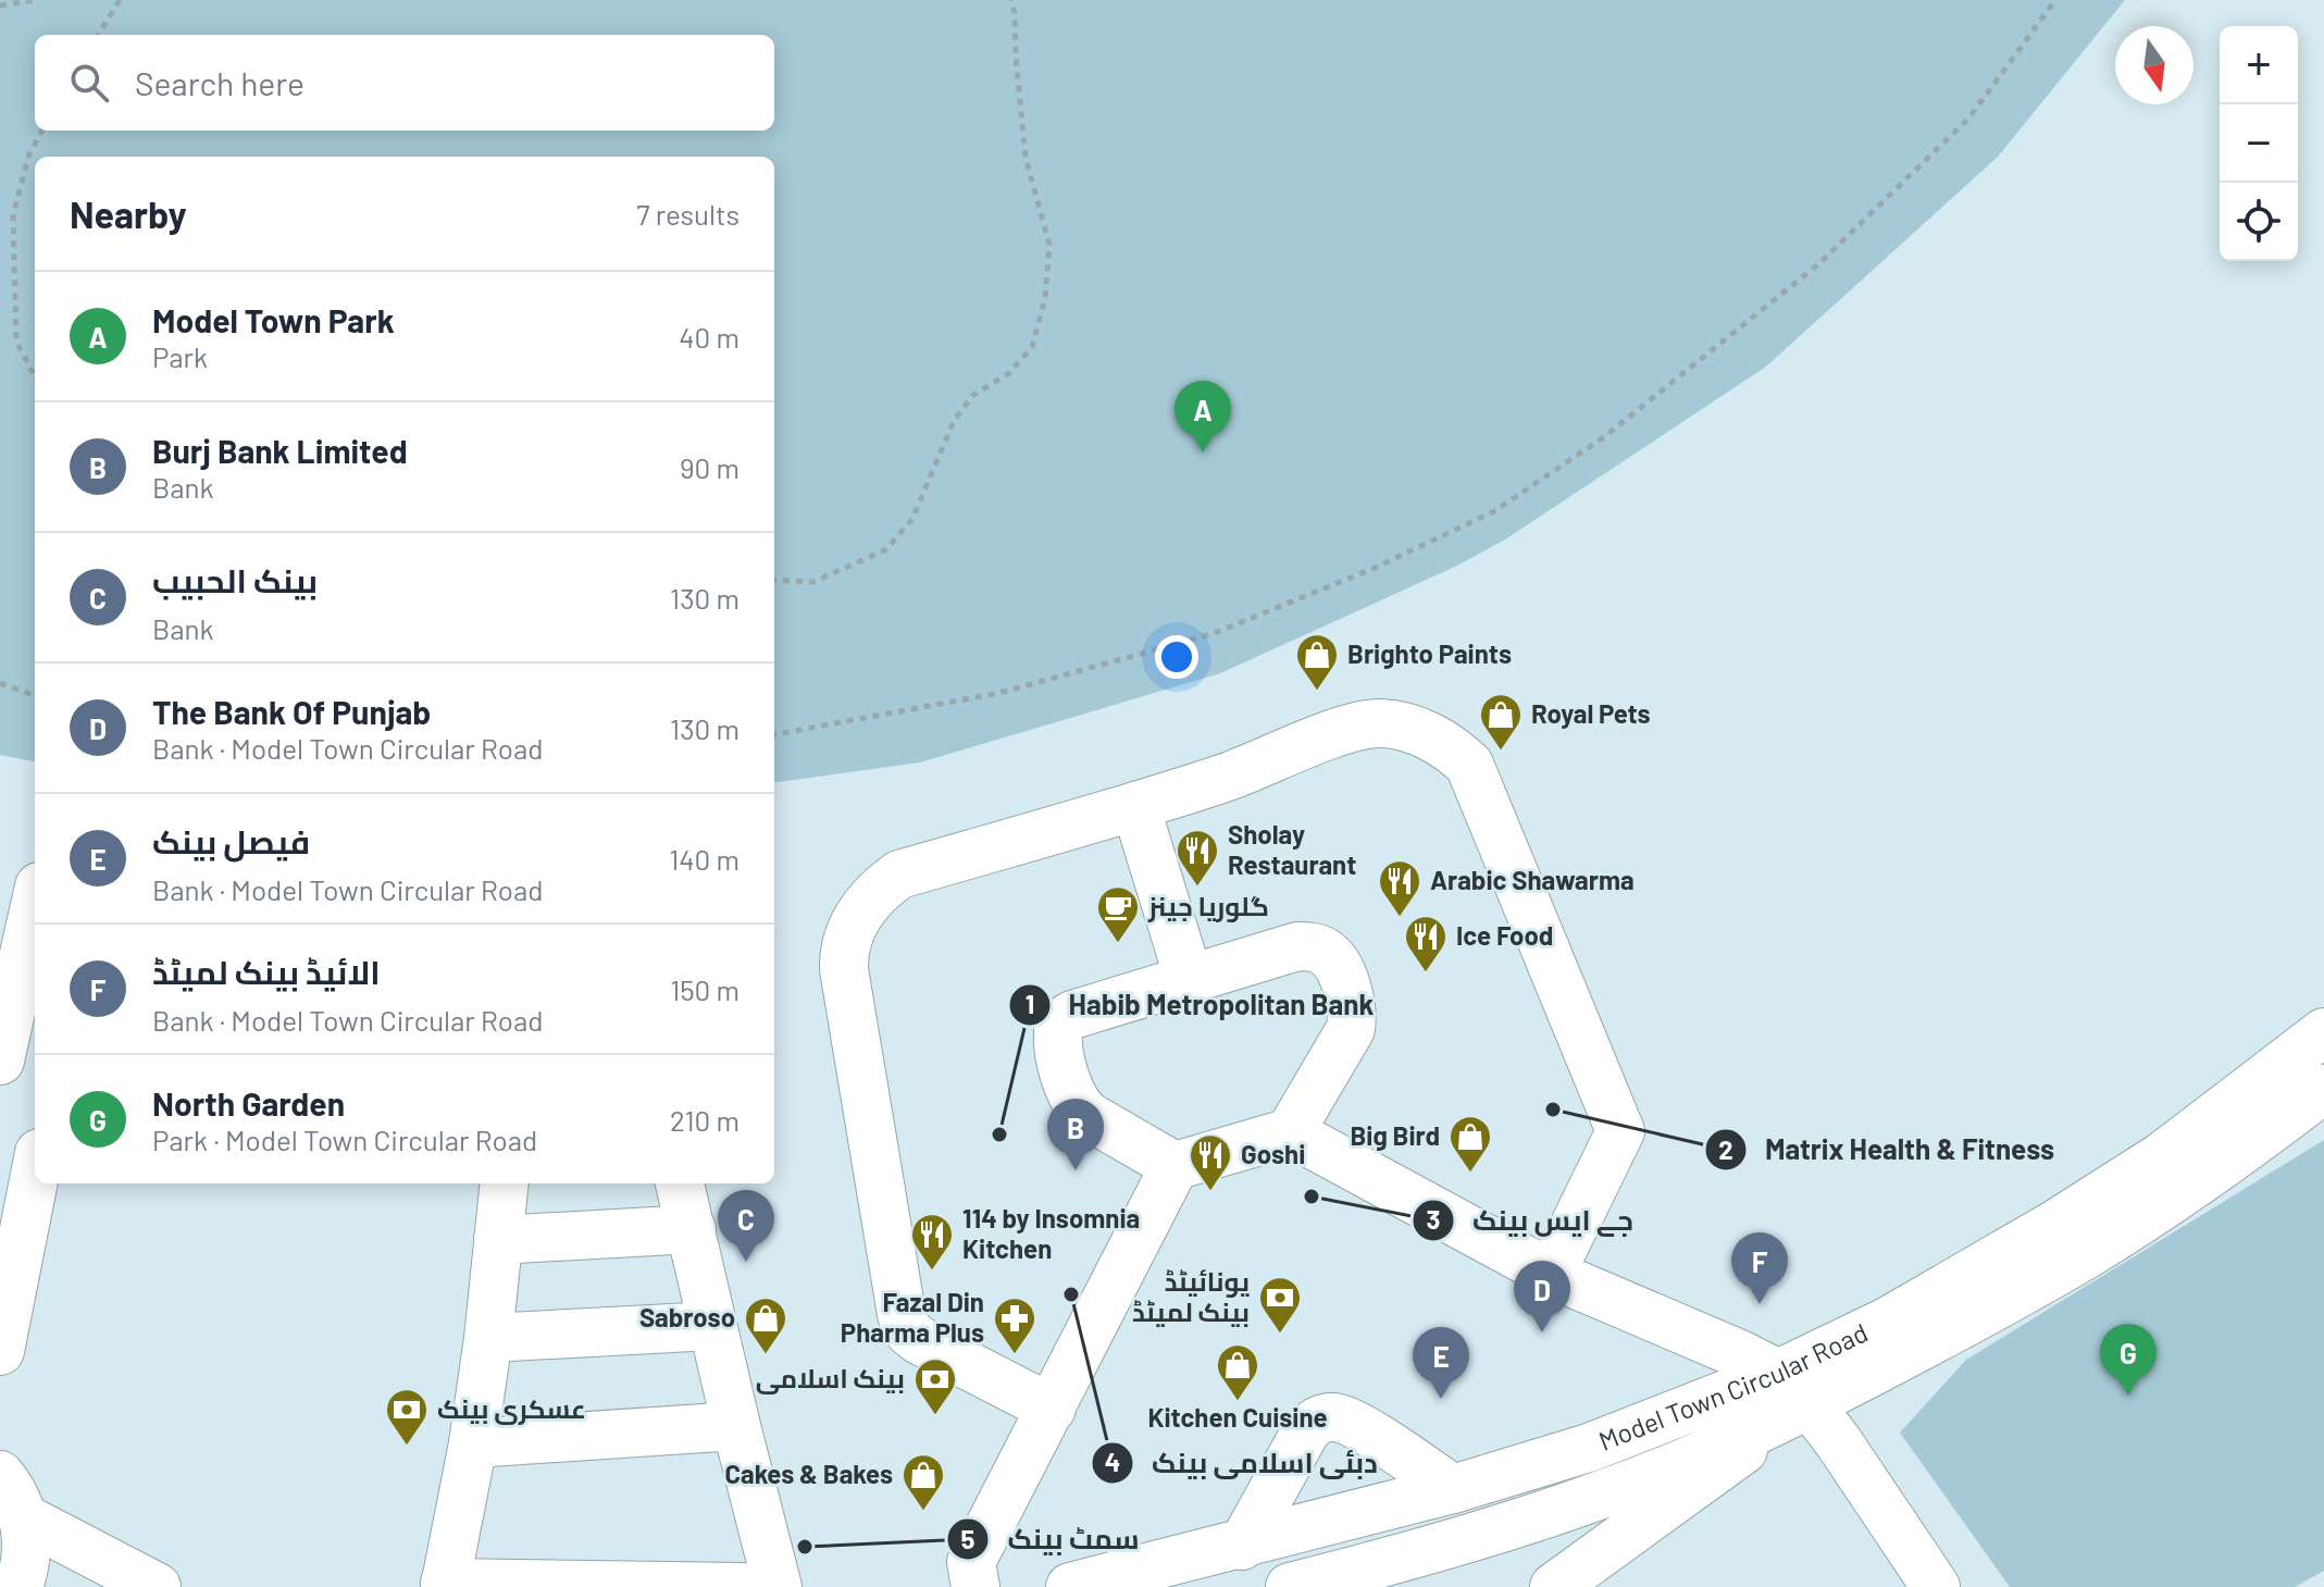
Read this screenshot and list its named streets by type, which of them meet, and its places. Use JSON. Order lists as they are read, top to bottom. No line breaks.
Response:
{"streets":{"street":["Model Town Circular Road"]},"places":{"shop":["Brighto Paints","Royal Pets","Big Bird","Sabroso","Kitchen Cuisine","Cakes & Bakes"],"restaurant":["Sholay Restaurant","Arabic Shawarma","Ice Food","Goshi","114 by Insomnia Kitchen"],"cafe":["گلوریا جینز"],"other":["Matrix Health & Fitness","Habib Metropolitan Bank","جے ایس بینک","دبئی اسلامی بینک","سمٹ بینک"],"bank":["یونائیٹڈ بینک لمیٹڈ","بینک اسلامی","عسکری بینک"],"pharmacy":["Fazal Din Pharma Plus"]},"north":"bottom","page":{"map_buttons":["+","−"],"search":"Search here","heading":["Nearby","7 results"],"list":[{"mark":"A","name":"Model Town Park","note":"Park","value":"40 m"},{"mark":"B","name":"Burj Bank Limited","note":"Bank","value":"90 m"},{"mark":"C","name":"بينک الحبيب","note":"Bank","value":"130 m"},{"mark":"D","name":"The Bank Of Punjab","note":"Bank · Model Town Circular Road","value":"130 m"},{"mark":"E","name":"فیصل بینک","note":"Bank · Model Town Circular Road","value":"140 m"},{"mark":"F","name":"الائیڈ بینک لمیٹڈ","note":"Bank · Model Town Circular Road","value":"150 m"},{"mark":"G","name":"North Garden","note":"Park · Model Town Circular Road","value":"210 m"}],"pins":["A","B","C","F","D","G","E"]}}
